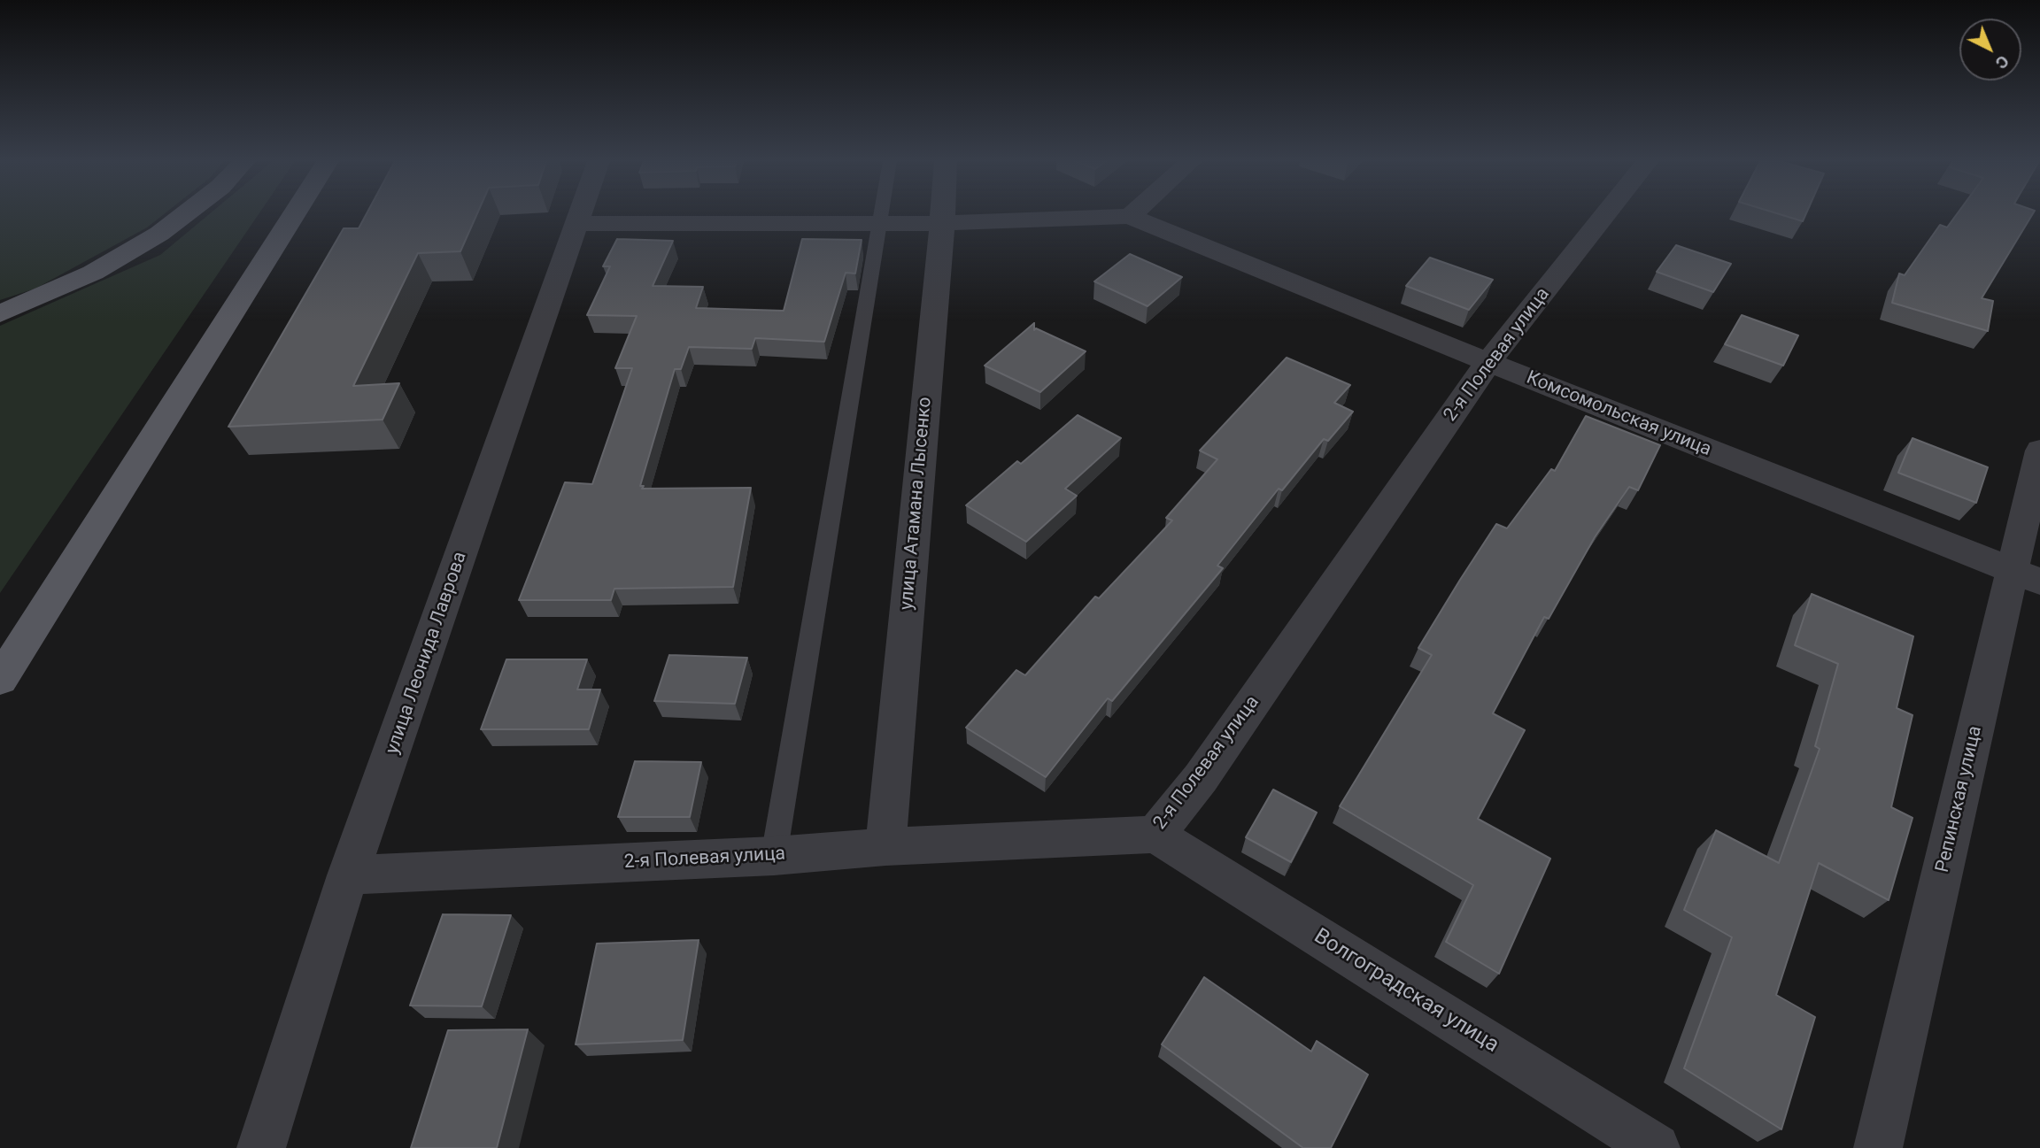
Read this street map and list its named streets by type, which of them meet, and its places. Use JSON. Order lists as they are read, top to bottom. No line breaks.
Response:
{"streets":{"street":["2-я Полевая улица","Комсомольская улица","улица Атамана Лысенко","улица Леонида Лаврова","Репинская улица","Волгоградская улица"]},"crossings":[["2-я Полевая улица","Комсомольская улица"],["2-я Полевая улица","улица Атамана Лысенко"],["2-я Полевая улица","улица Леонида Лаврова"],["2-я Полевая улица","Волгоградская улица"],["Комсомольская улица","Репинская улица"]],"north":"bottom right"}
